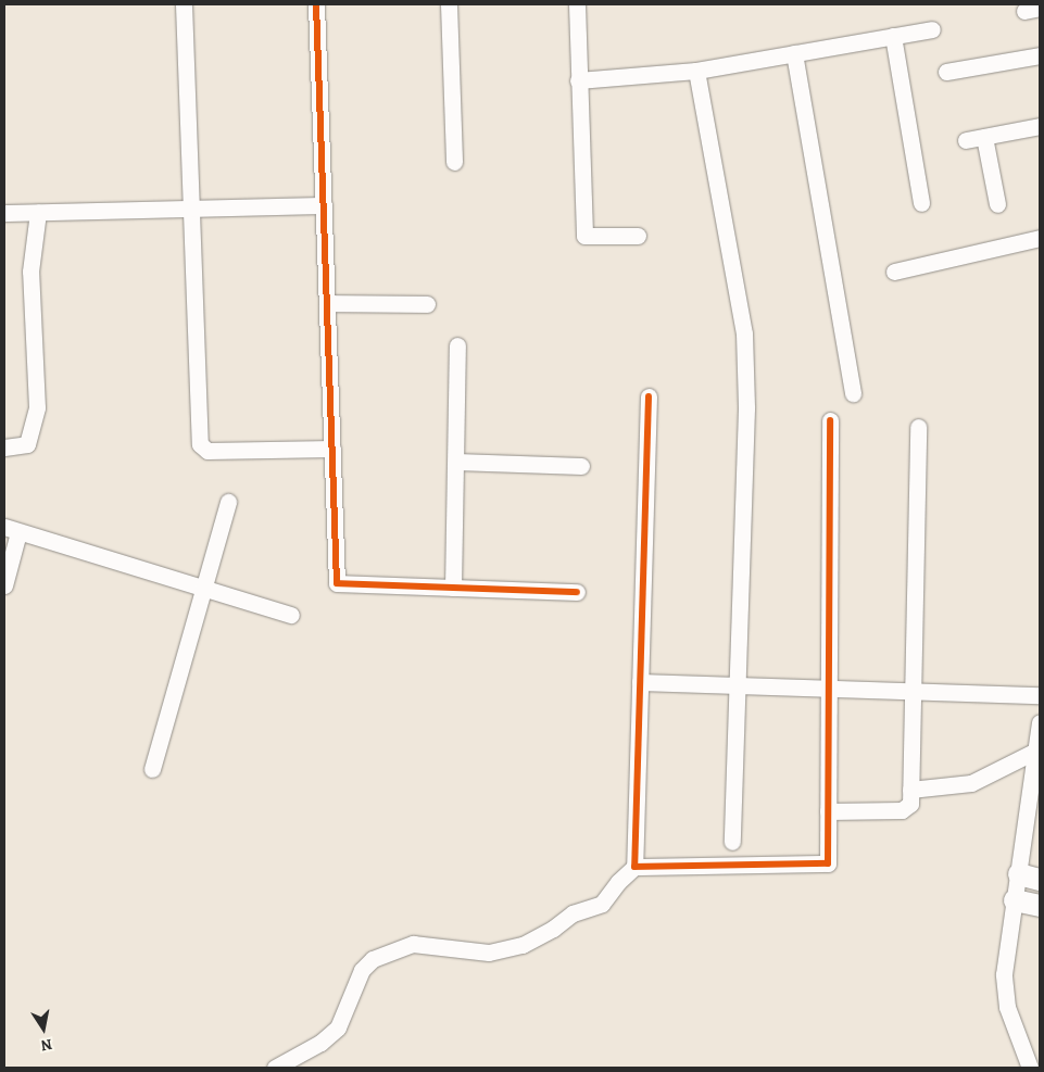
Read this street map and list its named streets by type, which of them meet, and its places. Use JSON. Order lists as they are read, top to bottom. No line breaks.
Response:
{"north":"bottom"}
